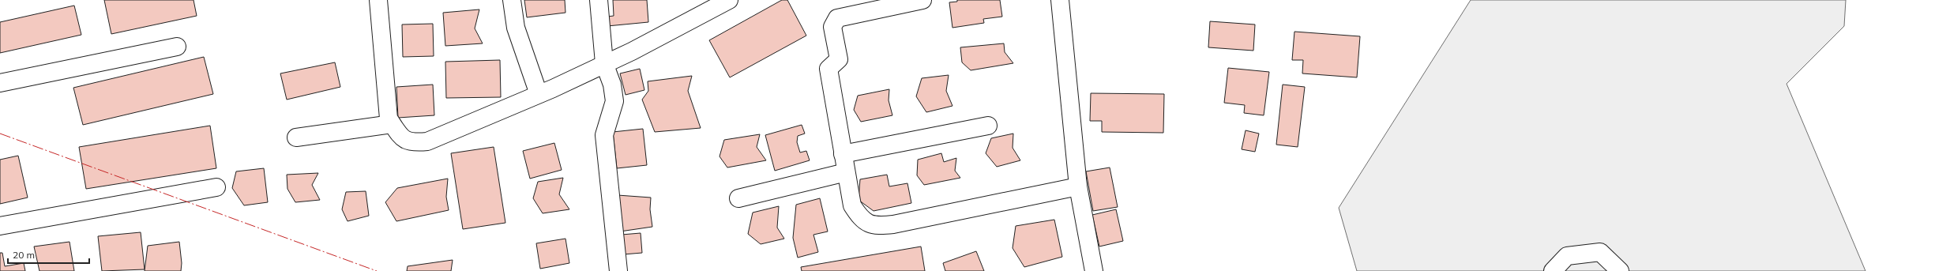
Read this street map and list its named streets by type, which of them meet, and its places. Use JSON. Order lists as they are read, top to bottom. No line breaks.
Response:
{"scale_bar":"20 m"}
